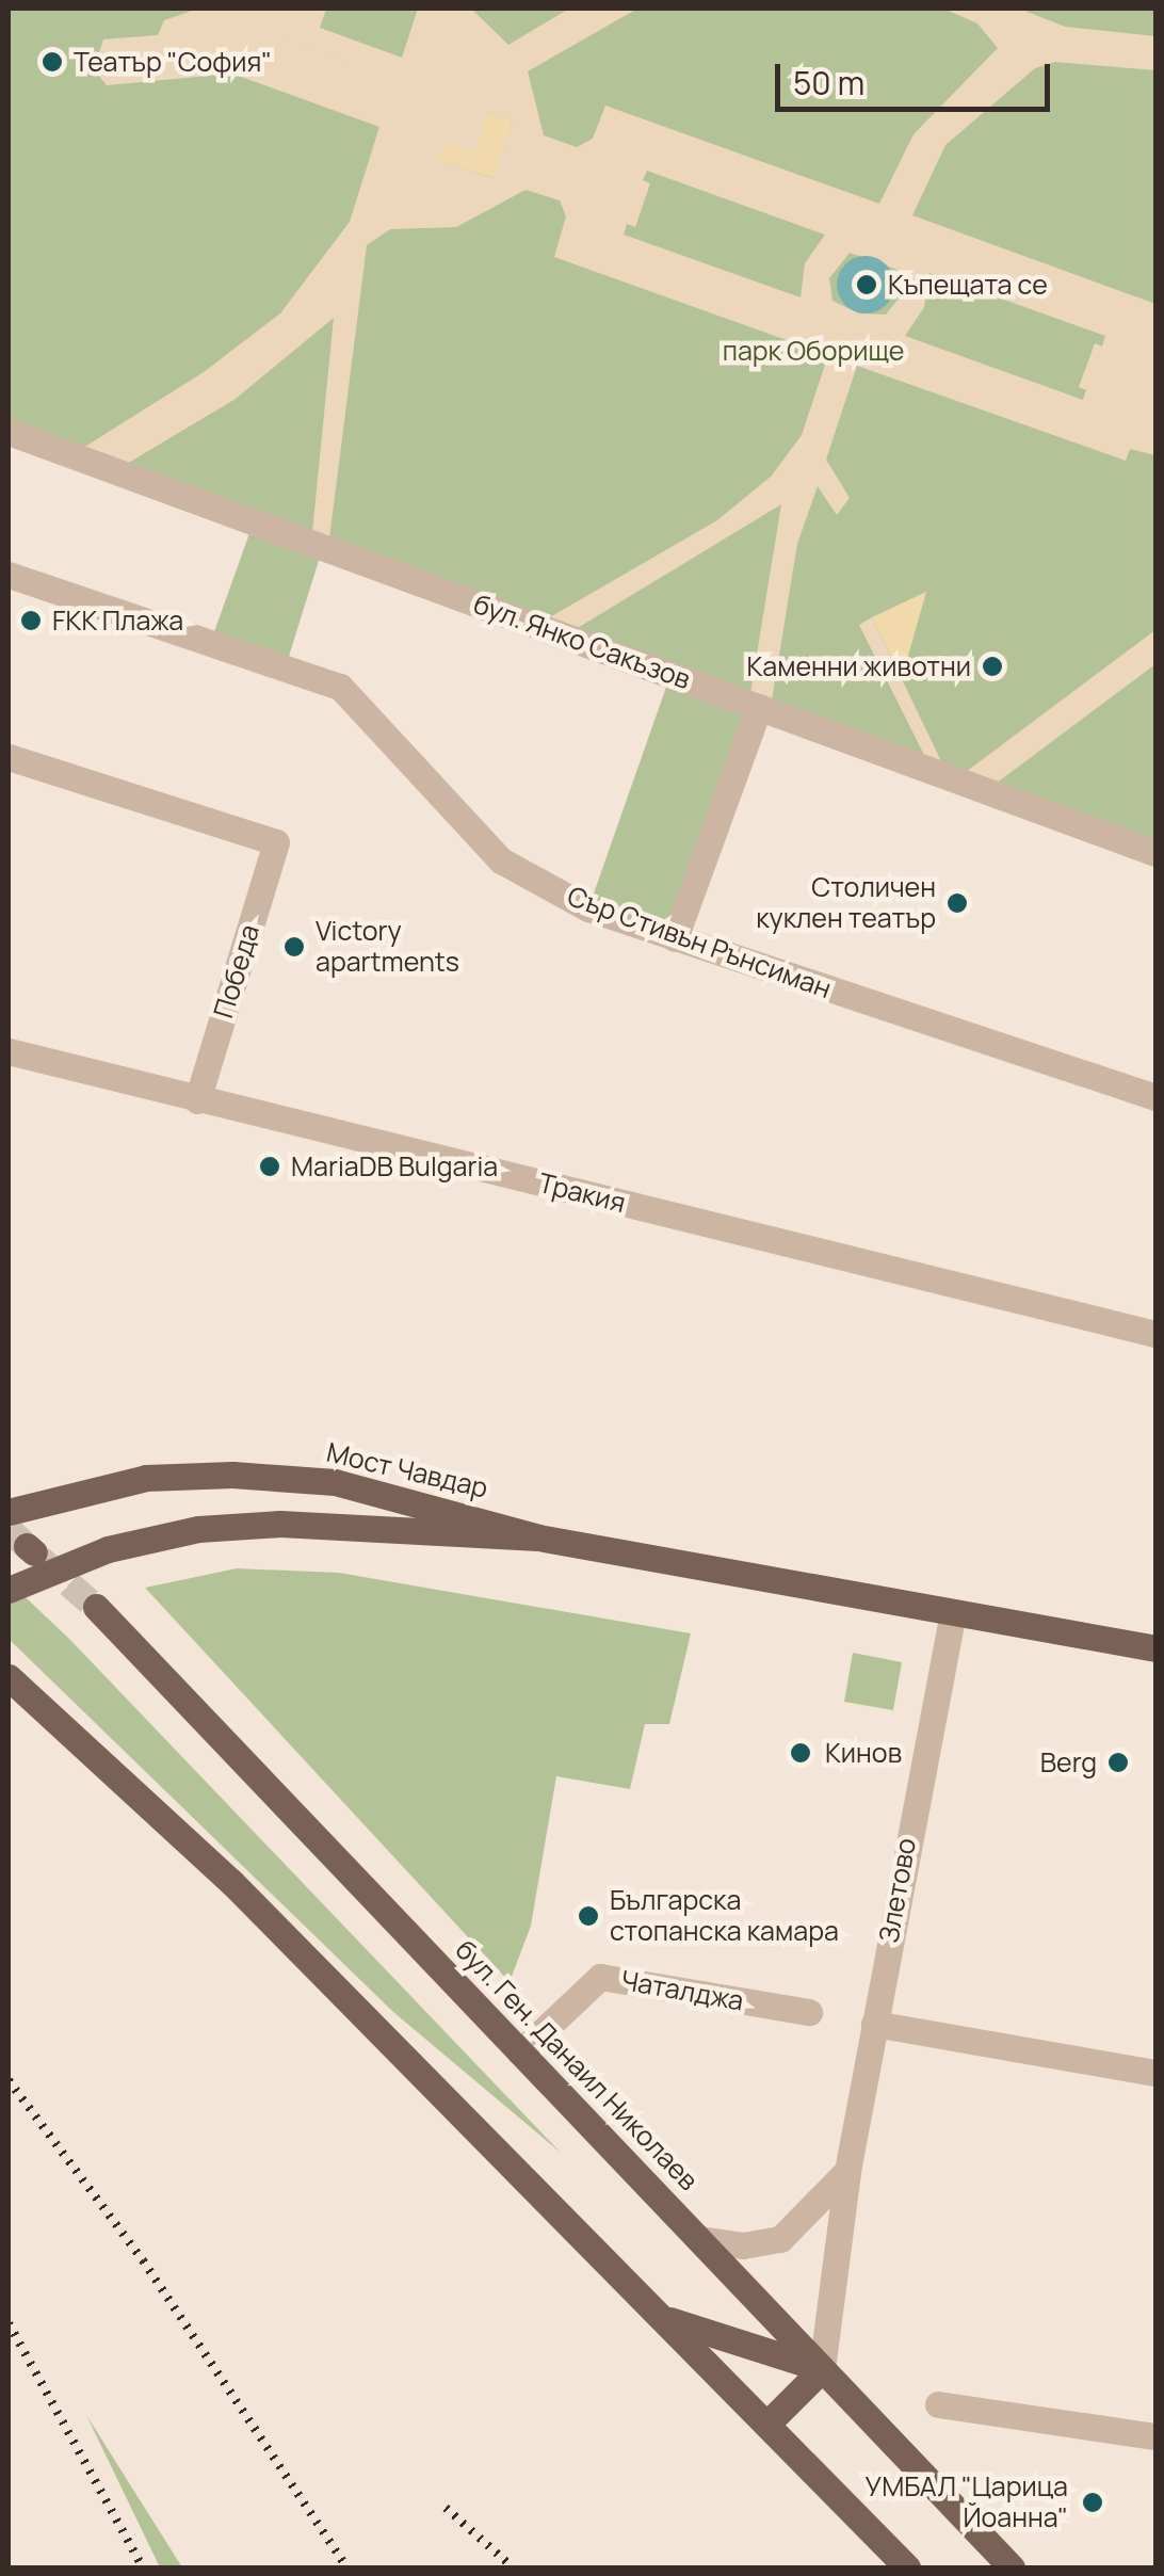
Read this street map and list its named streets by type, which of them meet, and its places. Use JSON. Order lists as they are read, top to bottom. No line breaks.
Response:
{"streets":{"main road":["Мост Чавдар","бул. Ген. Данаил Николаев"],"street":["бул. Янко Сакъзов","Сър Стивън Рънсиман","Победа","Тракия","Злетово","Чаталджа"]},"crossings":[["Победа","Тракия"],["Мост Чавдар","Злетово"],["Злетово","бул. Ген. Данаил Николаев"],["Чаталджа","бул. Ген. Данаил Николаев"]],"parks":["парк Оборище"],"places":["Театър \"София\"","Къпещата се","FKK Плажа","Каменни животни","Столичен куклен театър","Victory apartments","MariaDB Bulgaria","Кинов","Berg","Българска стопанска камара","УМБАЛ \"Царица Йоанна\""],"scale_bar":"50 m"}
